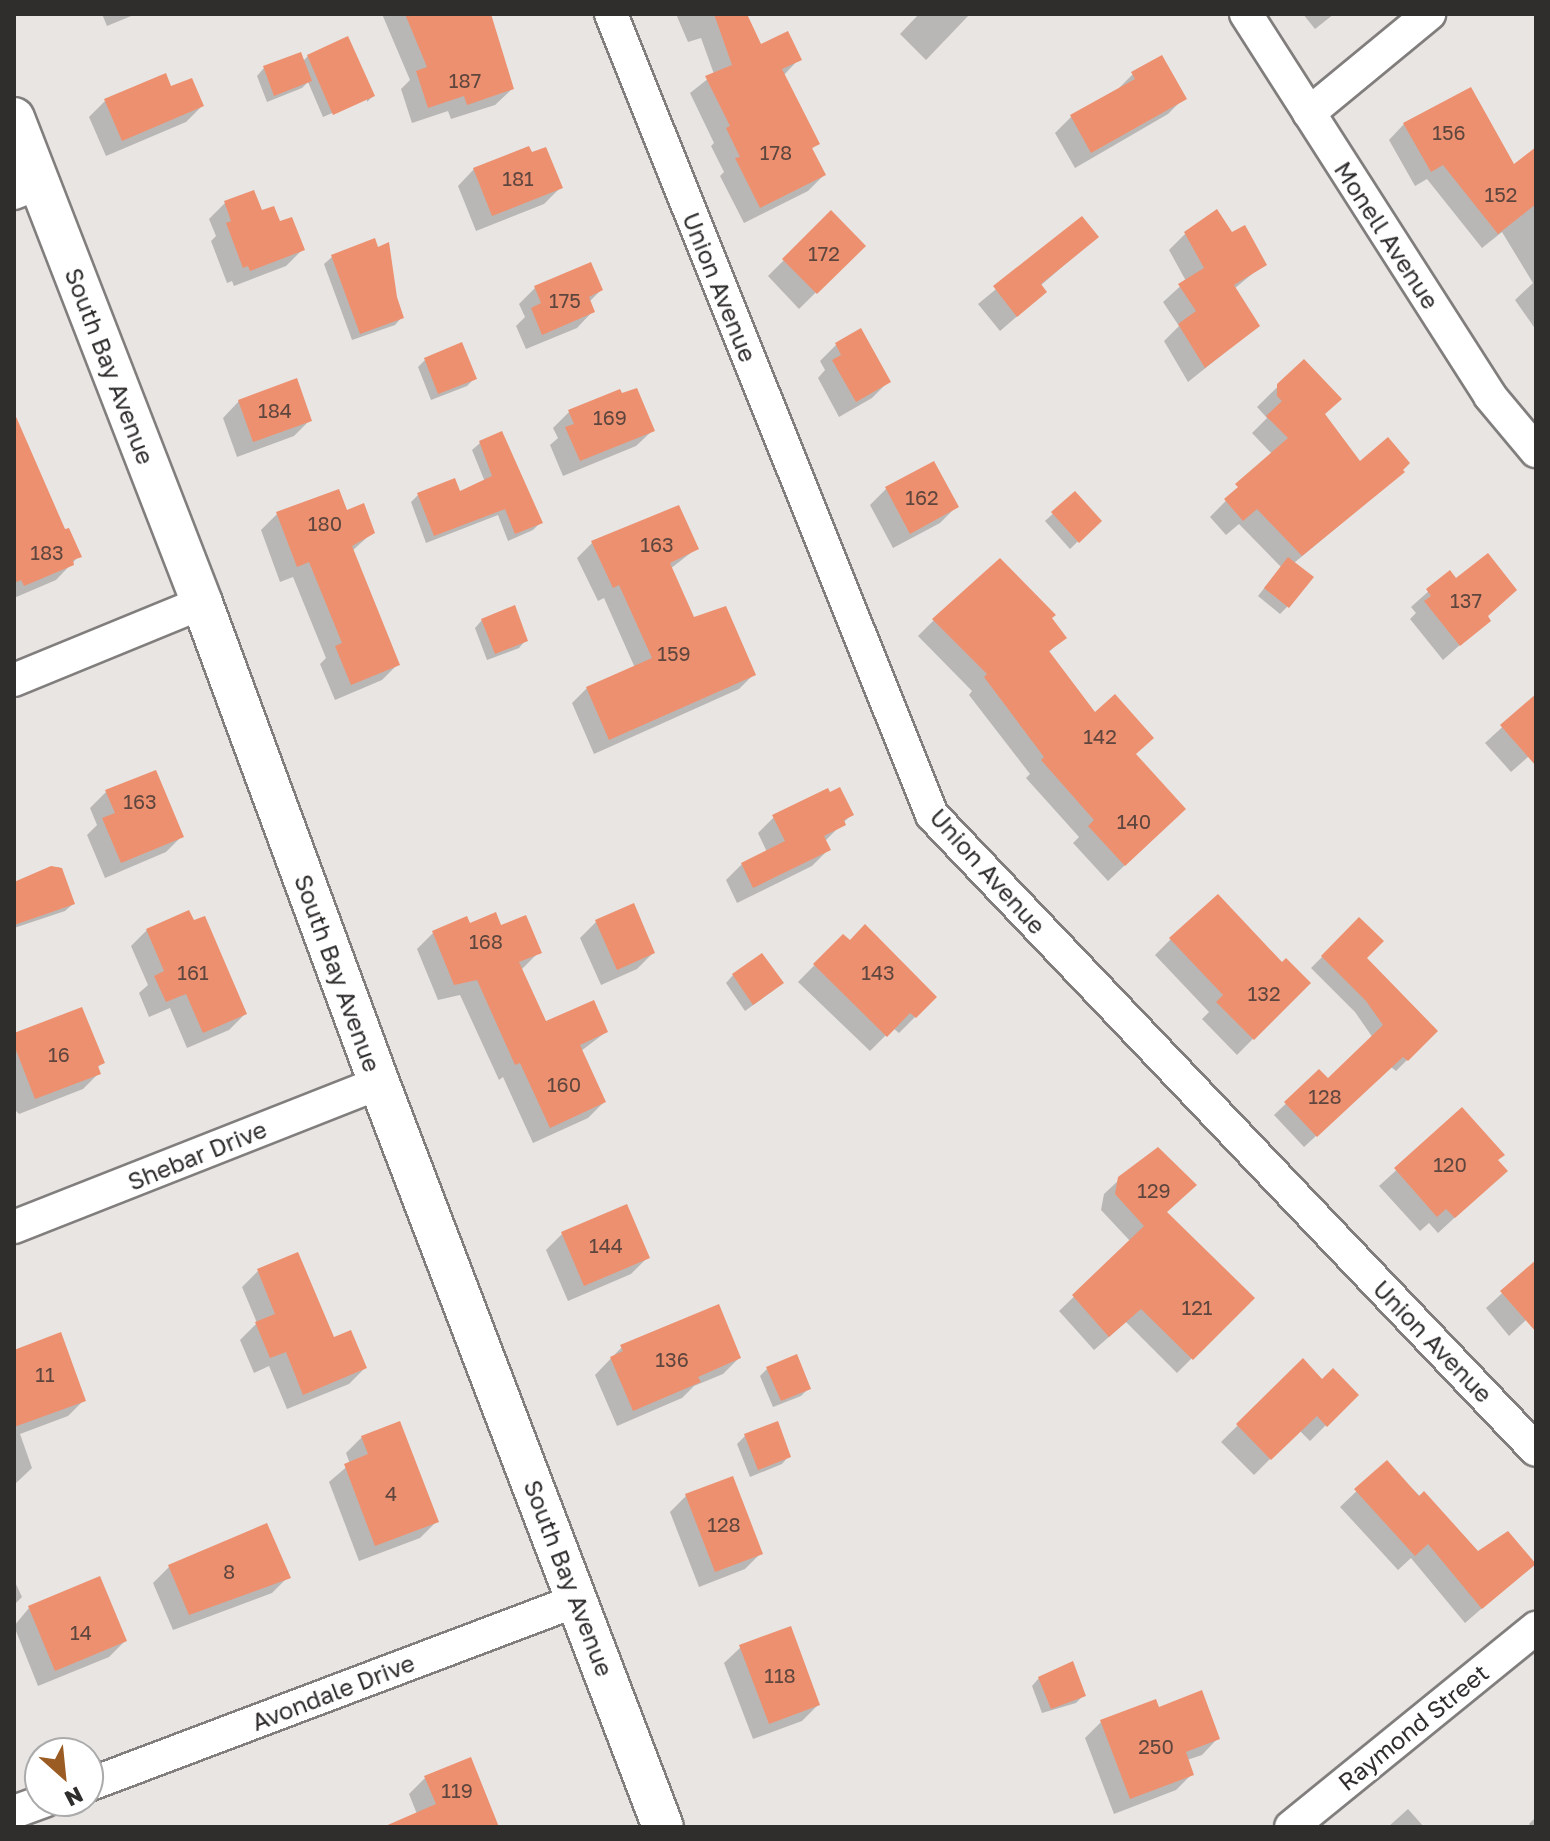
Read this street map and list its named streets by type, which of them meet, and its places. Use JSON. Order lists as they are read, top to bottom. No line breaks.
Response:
{"streets":{"street":["Monell Avenue","Union Avenue","South Bay Avenue","Shebar Drive","Avondale Drive","Raymond Street"]},"crossings":[["South Bay Avenue","Shebar Drive"],["South Bay Avenue","Avondale Drive"]],"house_numbers":["187","156","178","181","152","172","175","184","169","162","180","163","183","137","159","142","163","140","168","161","143","132","16","160","128","120","129","144","121","136","11","4","128","8","14","118","250","119"],"north":"bottom right"}
